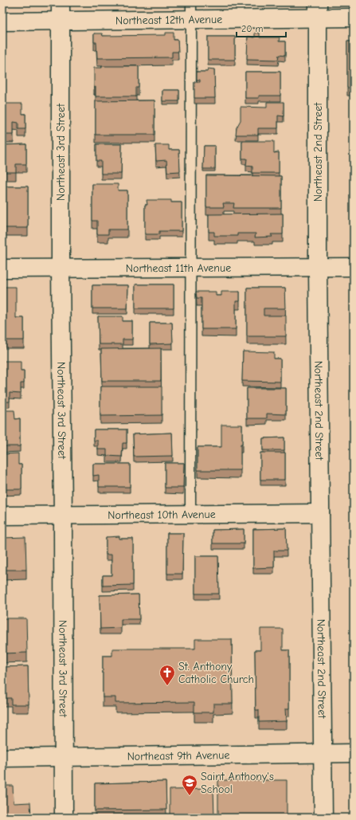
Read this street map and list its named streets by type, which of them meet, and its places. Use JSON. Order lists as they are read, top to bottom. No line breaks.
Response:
{"streets":{"street":["Northeast 12th Avenue","Northeast 3rd Street","Northeast 2nd Street","Northeast 11th Avenue","Northeast 10th Avenue","Northeast 9th Avenue"]},"crossings":[["Northeast 12th Avenue","Northeast 3rd Street"],["Northeast 12th Avenue","Northeast 2nd Street"],["Northeast 3rd Street","Northeast 11th Avenue"],["Northeast 3rd Street","Northeast 10th Avenue"],["Northeast 3rd Street","Northeast 9th Avenue"],["Northeast 2nd Street","Northeast 11th Avenue"],["Northeast 2nd Street","Northeast 10th Avenue"],["Northeast 2nd Street","Northeast 9th Avenue"]],"places":{"church":["St. Anthony Catholic Church"],"school or university":["Saint Anthony's School"]},"scale_bar":"20 m"}
